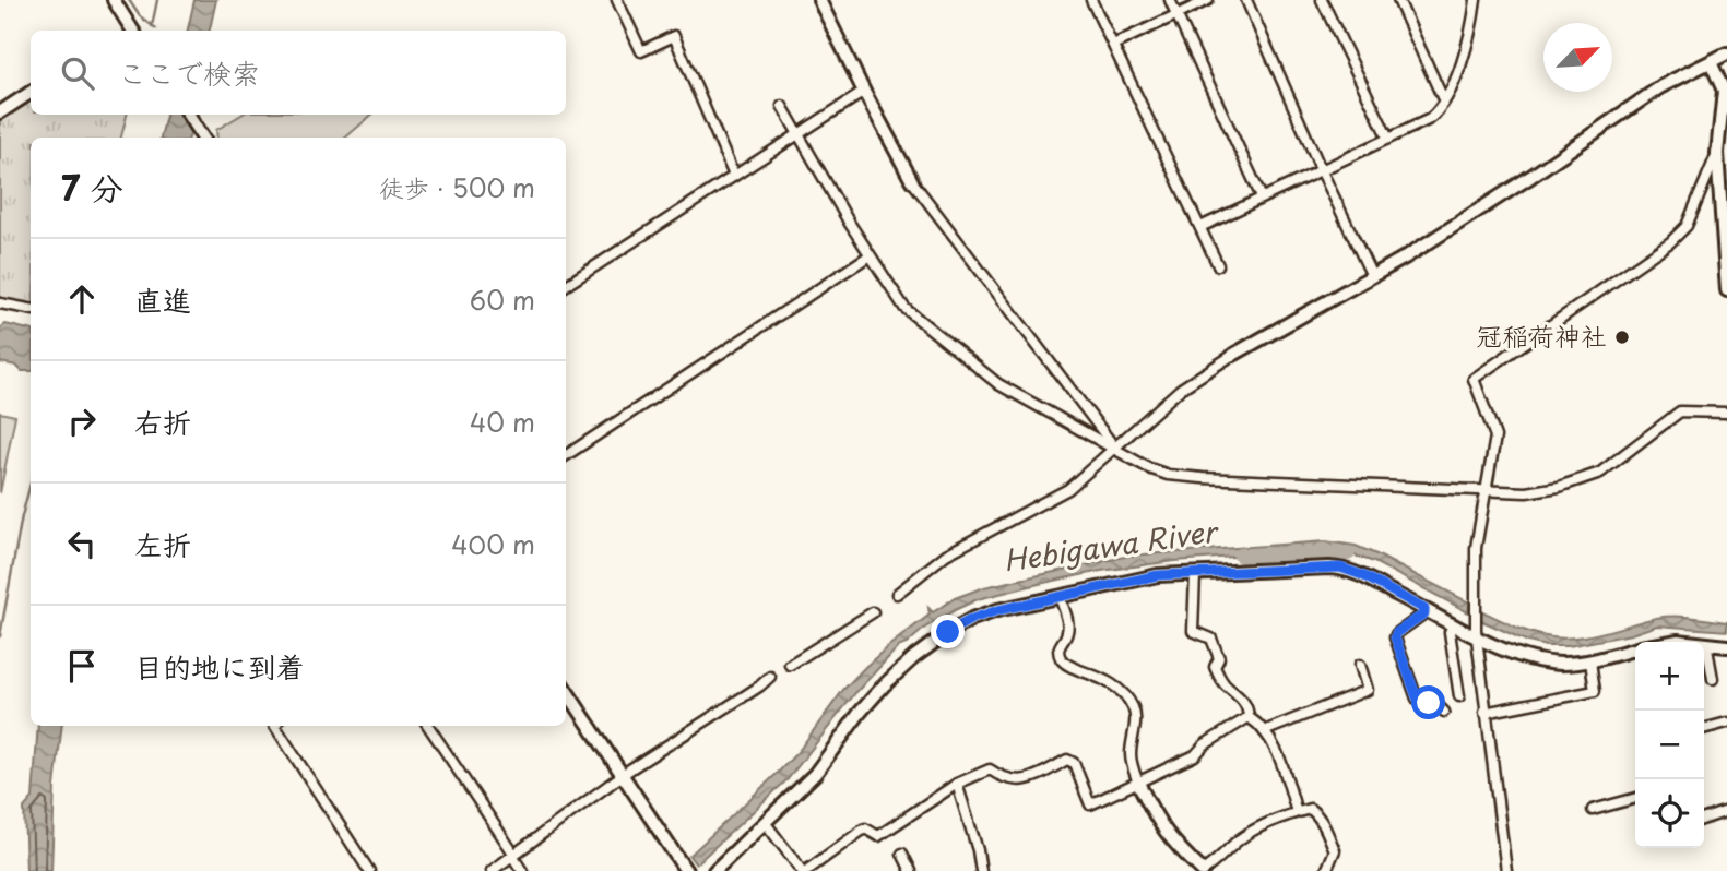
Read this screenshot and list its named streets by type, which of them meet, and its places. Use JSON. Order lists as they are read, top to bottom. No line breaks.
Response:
{"water":["Hebigawa River"],"places":["冠稲荷神社"],"north":"top right","page":{"search":"ここで検索","heading":["7 分","徒歩 · 500 m"],"list":[["直進","60 m"],["右折","40 m"],["左折","400 m"],"目的地に到着"],"map_buttons":["+","−"]}}
